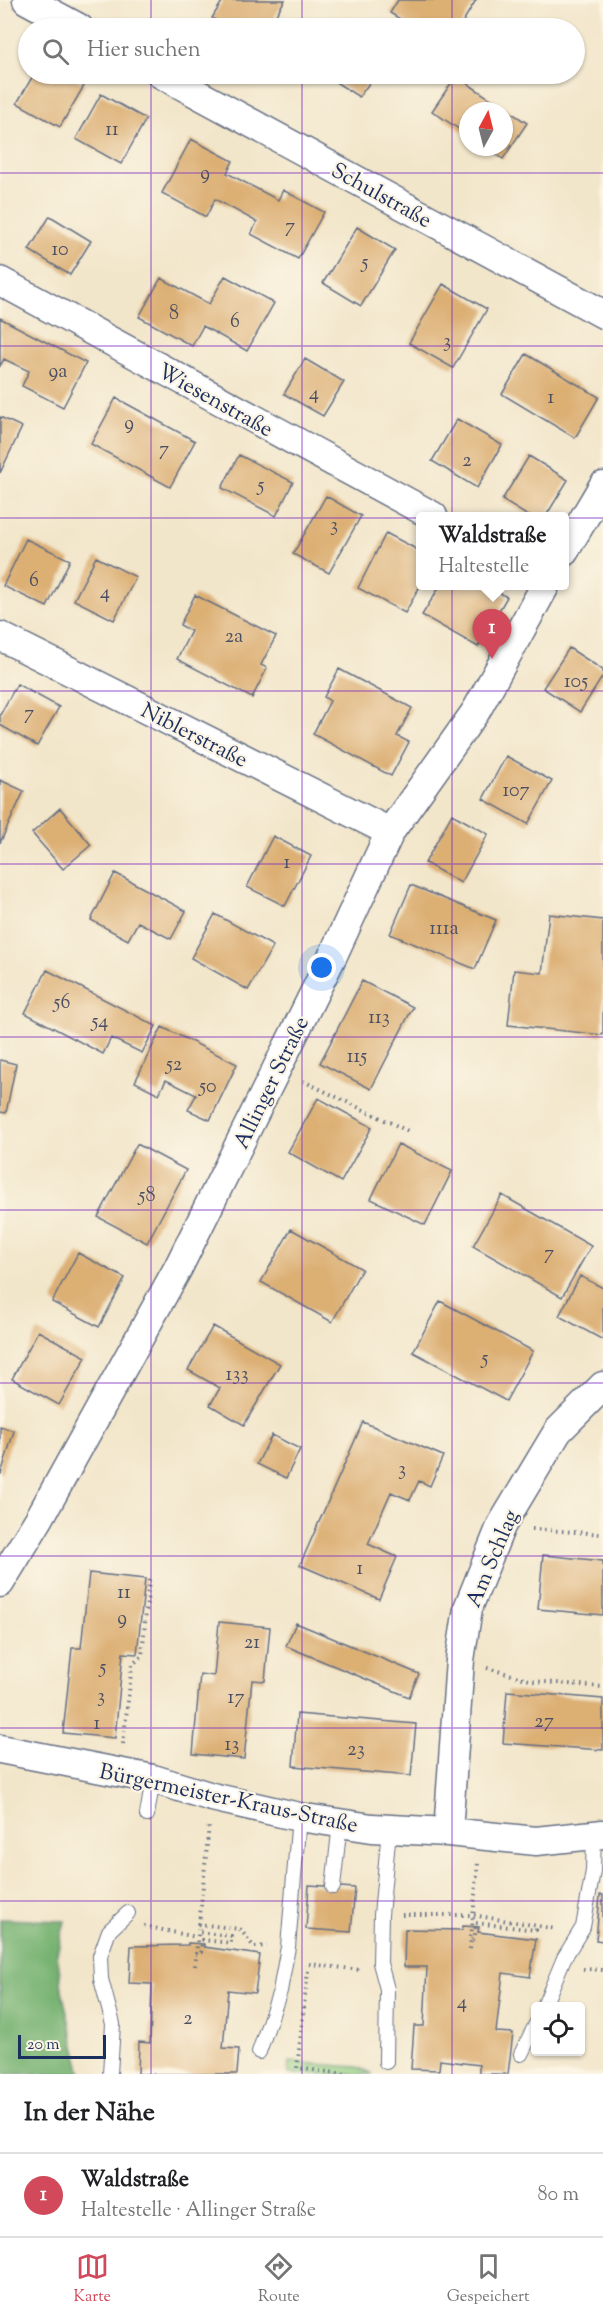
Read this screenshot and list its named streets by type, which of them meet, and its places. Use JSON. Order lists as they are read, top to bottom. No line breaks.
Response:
{"streets":{"street":["Schulstraße","Wiesenstraße","Niblerstraße","Allinger Straße","Am Schlag","Bürgermeister-Kraus-Straße"]},"crossings":[["Niblerstraße","Allinger Straße"],["Am Schlag","Bürgermeister-Kraus-Straße"]],"house_numbers":["11","9","7","10","5","8","6","3","9a","4","1","9","7","2","5","3","6","4","2a","105","7","107","1","111a","56","113","54","115","52","50","58","7","5","133","3","1","11","9","21","5","3","17","27","1","13","23","4","2"],"scale_bar":"20 m","north":"top","page":{"search":"Hier suchen","popup":["Waldstraße","Haltestelle"],"pins":"1","scale":"20 m","heading":"In der Nähe","list":[{"mark":"1","name":"Waldstraße","note":"Haltestelle · Allinger Straße","value":"80 m"}],"nav":["Karte","Route","Gespeichert"]}}
